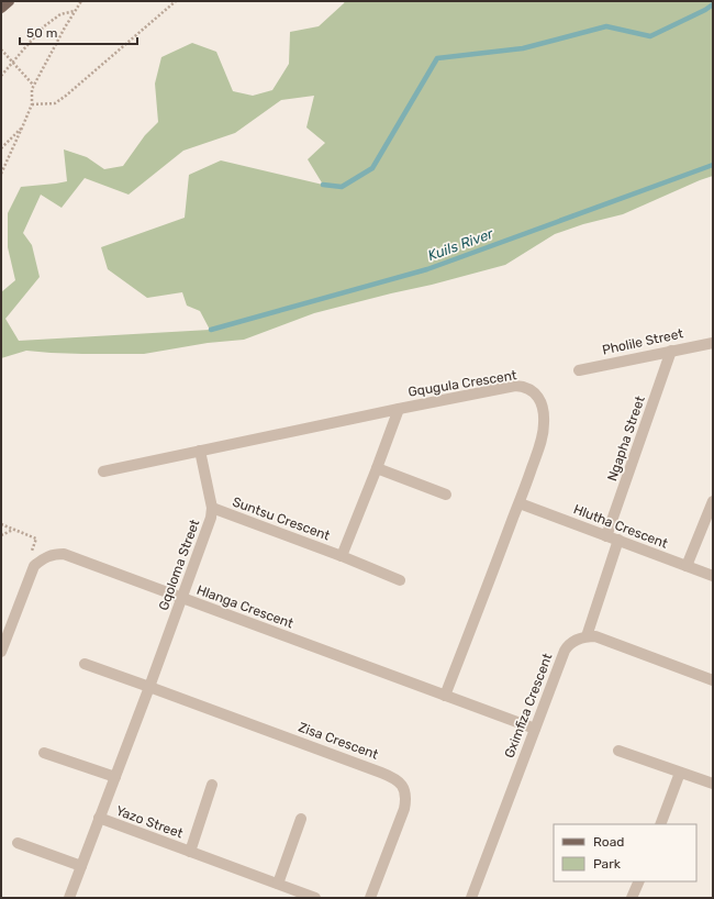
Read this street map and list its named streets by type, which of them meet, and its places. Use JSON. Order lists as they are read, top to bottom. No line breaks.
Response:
{"streets":{"street":["Pholile Street","Gqugula Crescent","Ngapha Street","Suntsu Crescent","Hlutha Crescent","Gqoloma Street","Hlanga Crescent","Gximfiza Crescent","Zisa Crescent","Yazo Street"]},"crossings":[["Pholile Street","Ngapha Street"],["Gqugula Crescent","Suntsu Crescent"],["Gqugula Crescent","Hlutha Crescent"],["Gqugula Crescent","Gqoloma Street"],["Gqugula Crescent","Hlanga Crescent"],["Ngapha Street","Hlutha Crescent"],["Suntsu Crescent","Gqoloma Street"],["Gqoloma Street","Hlanga Crescent"],["Gqoloma Street","Zisa Crescent"],["Gqoloma Street","Yazo Street"],["Hlanga Crescent","Gximfiza Crescent"]],"water":["Kuils River"],"legend":["Road","Park"],"scale_bar":"50 m"}
